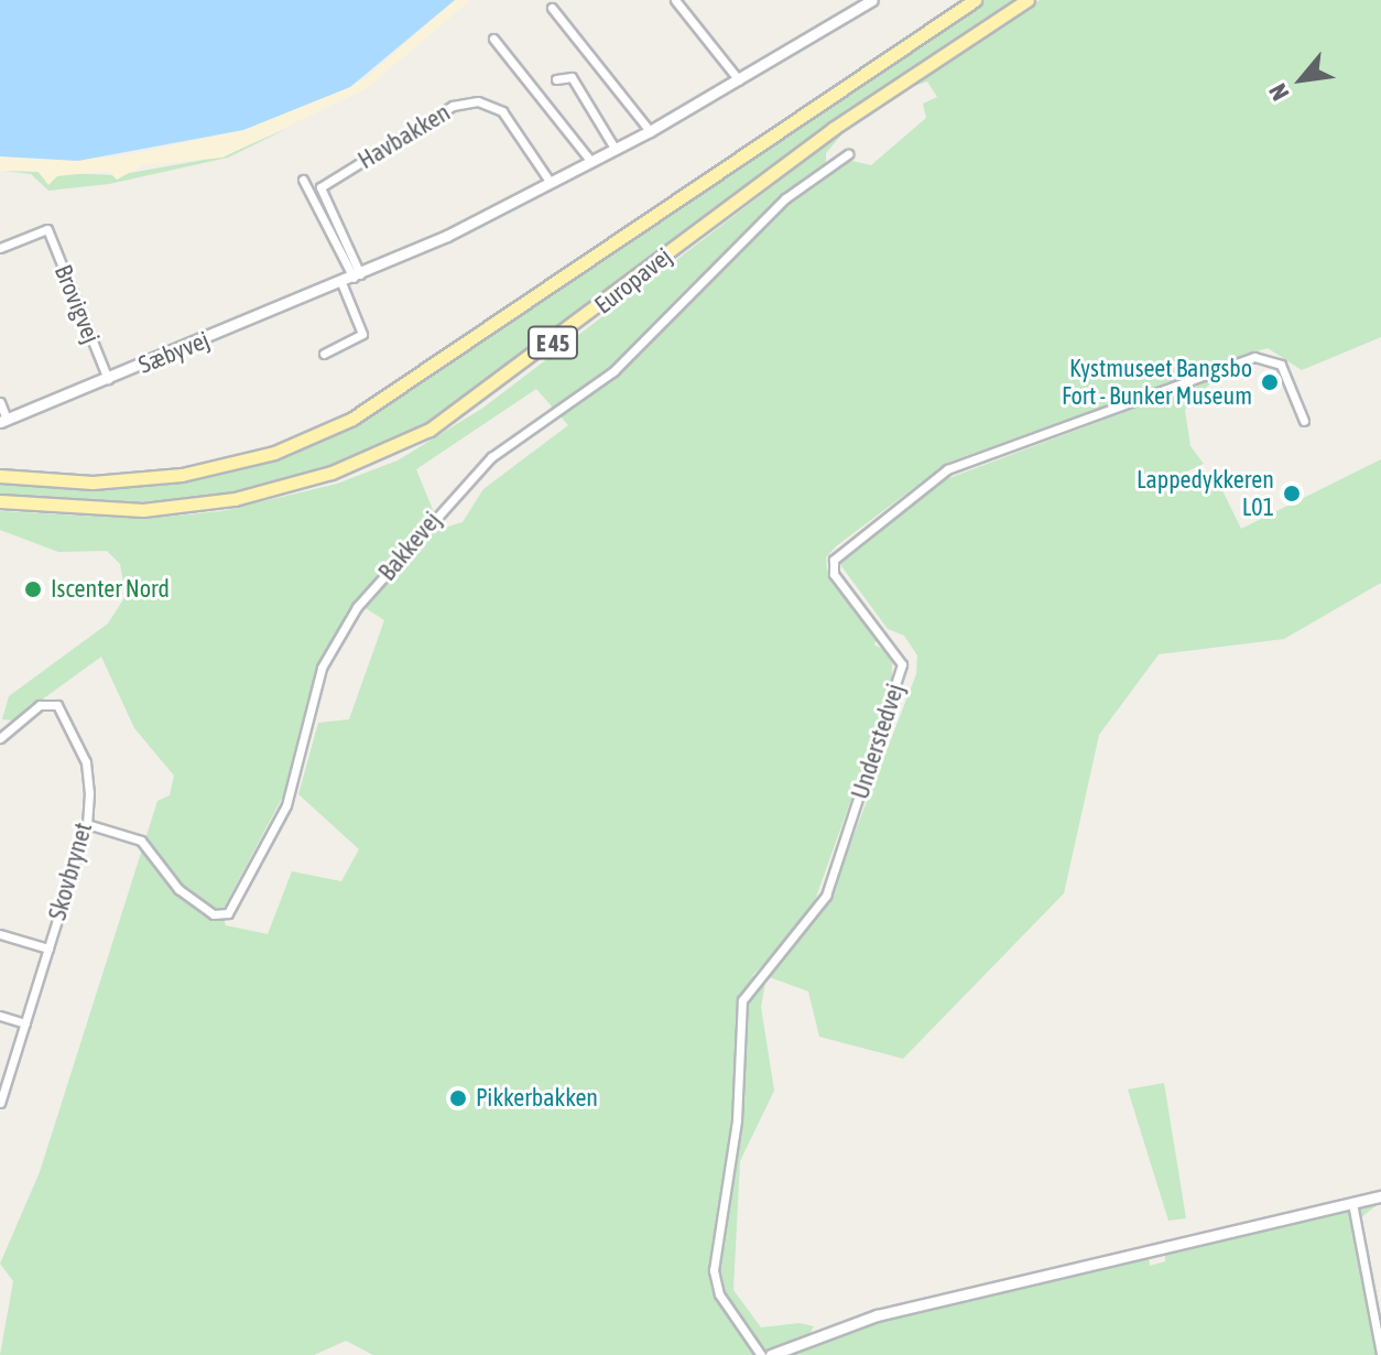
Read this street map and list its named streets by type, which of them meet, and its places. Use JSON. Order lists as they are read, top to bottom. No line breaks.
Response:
{"streets":{"main road":["Europavej","E 45"],"street":["Havbakken","Brovigvej","Sæbyvej","Bakkevej","Understedvej","Skovbrynet"]},"crossings":[["Havbakken","Sæbyvej"],["Brovigvej","Sæbyvej"],["Bakkevej","Skovbrynet"]],"places":["Kystmuseet Bangsbo Fort - Bunker Museum","Lappedykkeren L01","Iscenter Nord","Pikkerbakken"],"north":"bottom left"}
